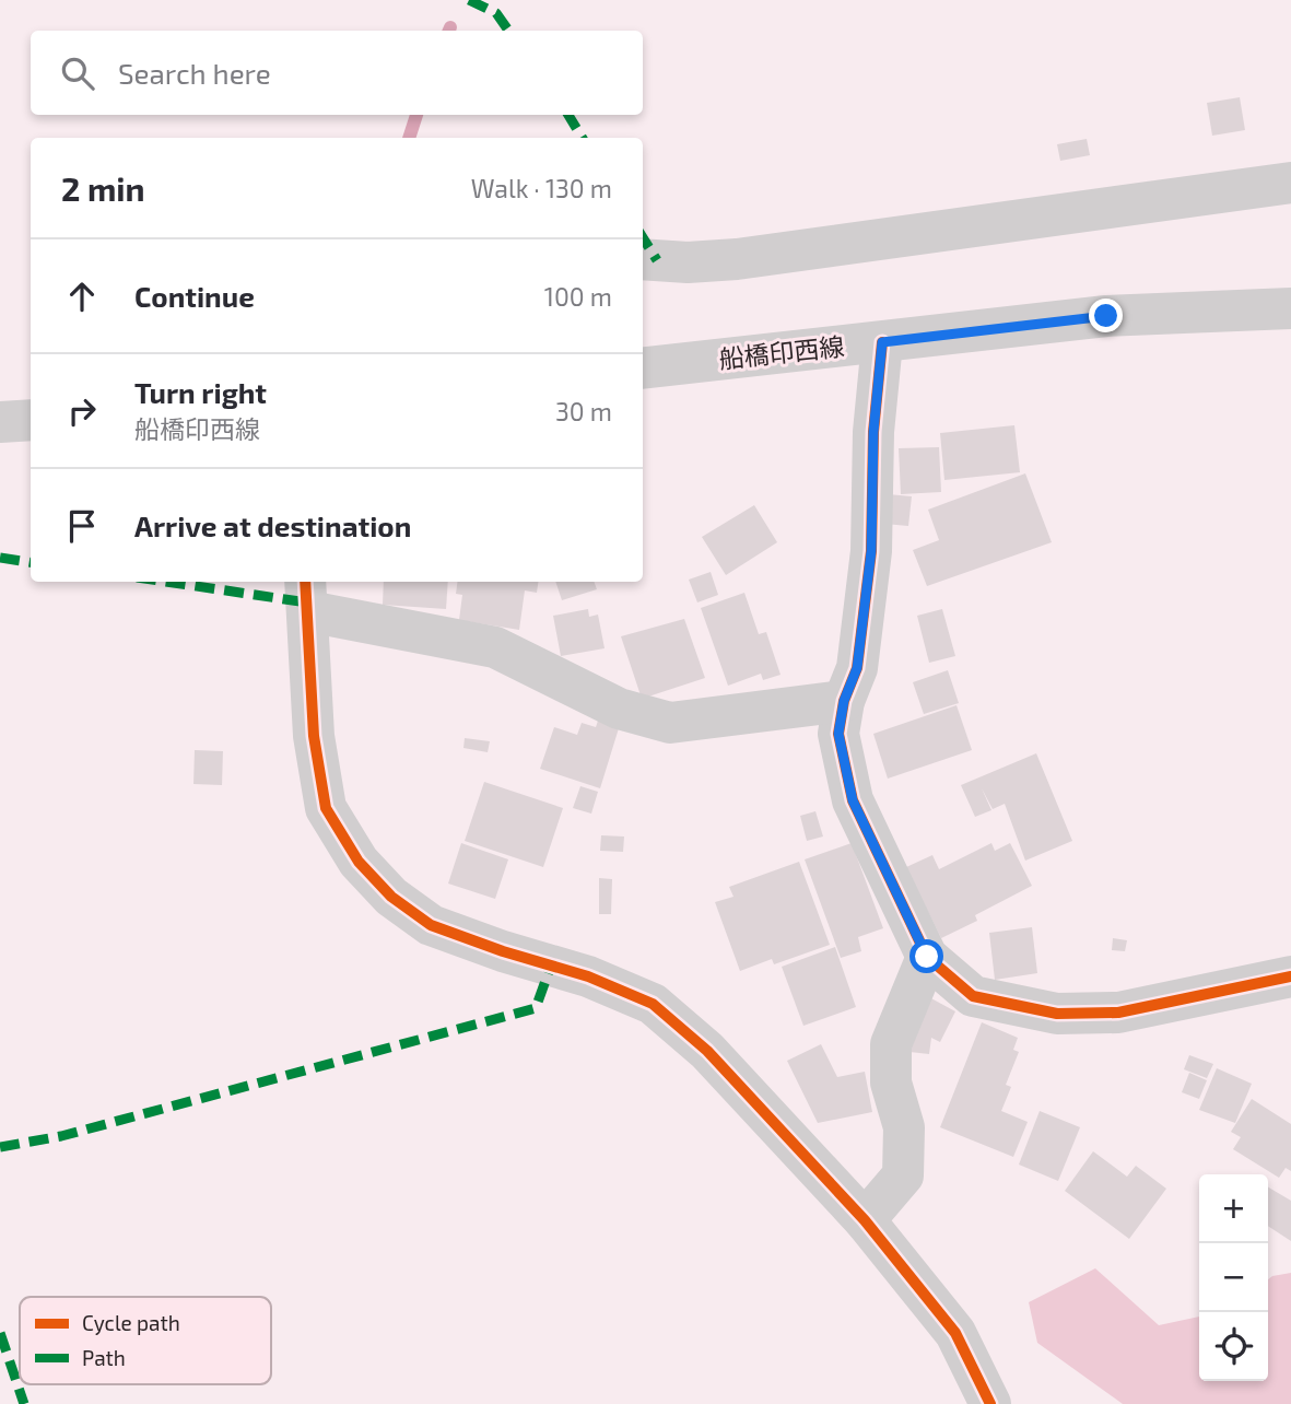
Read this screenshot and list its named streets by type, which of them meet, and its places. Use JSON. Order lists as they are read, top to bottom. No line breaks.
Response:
{"streets":{"street":["船橋印西線"]},"legend":["Cycle path","Path"],"page":{"search":"Search here","heading":["2 min","Walk · 130 m"],"list":[["Continue","100 m"],["Turn right","船橋印西線","30 m"],"Arrive at destination"],"map_buttons":["+","−"]}}
